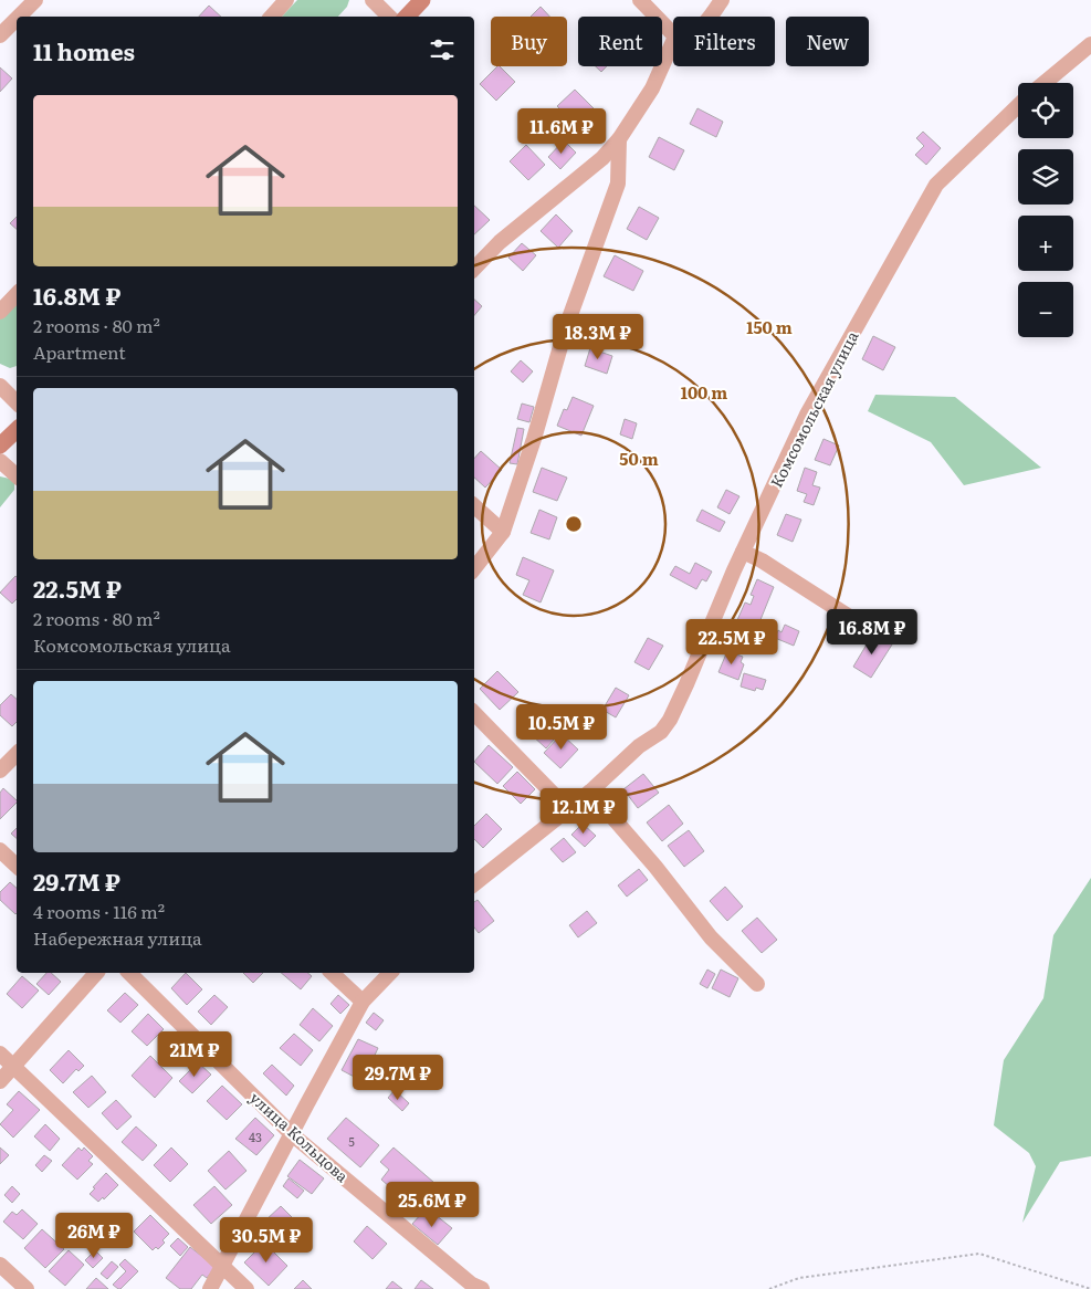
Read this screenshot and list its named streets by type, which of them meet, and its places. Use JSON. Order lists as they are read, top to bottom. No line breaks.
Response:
{"streets":{"street":["Комсомольская улица","улица Кольцова"]},"house_numbers":["43","5"],"page":{"chip":["Buy","Rent","Filters","New"],"heading":"11 homes","map_buttons":["+","−"],"list":[{"name":"16.8M ₽","note":"2 rooms · 80 m² · Apartment"},{"name":"22.5M ₽","note":"2 rooms · 80 m² · Комсомольская улица"},{"name":"29.7M ₽","note":"4 rooms · 116 m² · Набережная улица"}],"price":["11.6M ₽","18.3M ₽","16.8M ₽","22.5M ₽","10.5M ₽","12.1M ₽","21M ₽","29.7M ₽","25.6M ₽","26M ₽","30.5M ₽"]},"rings":["150 m","100 m","50 m"]}
